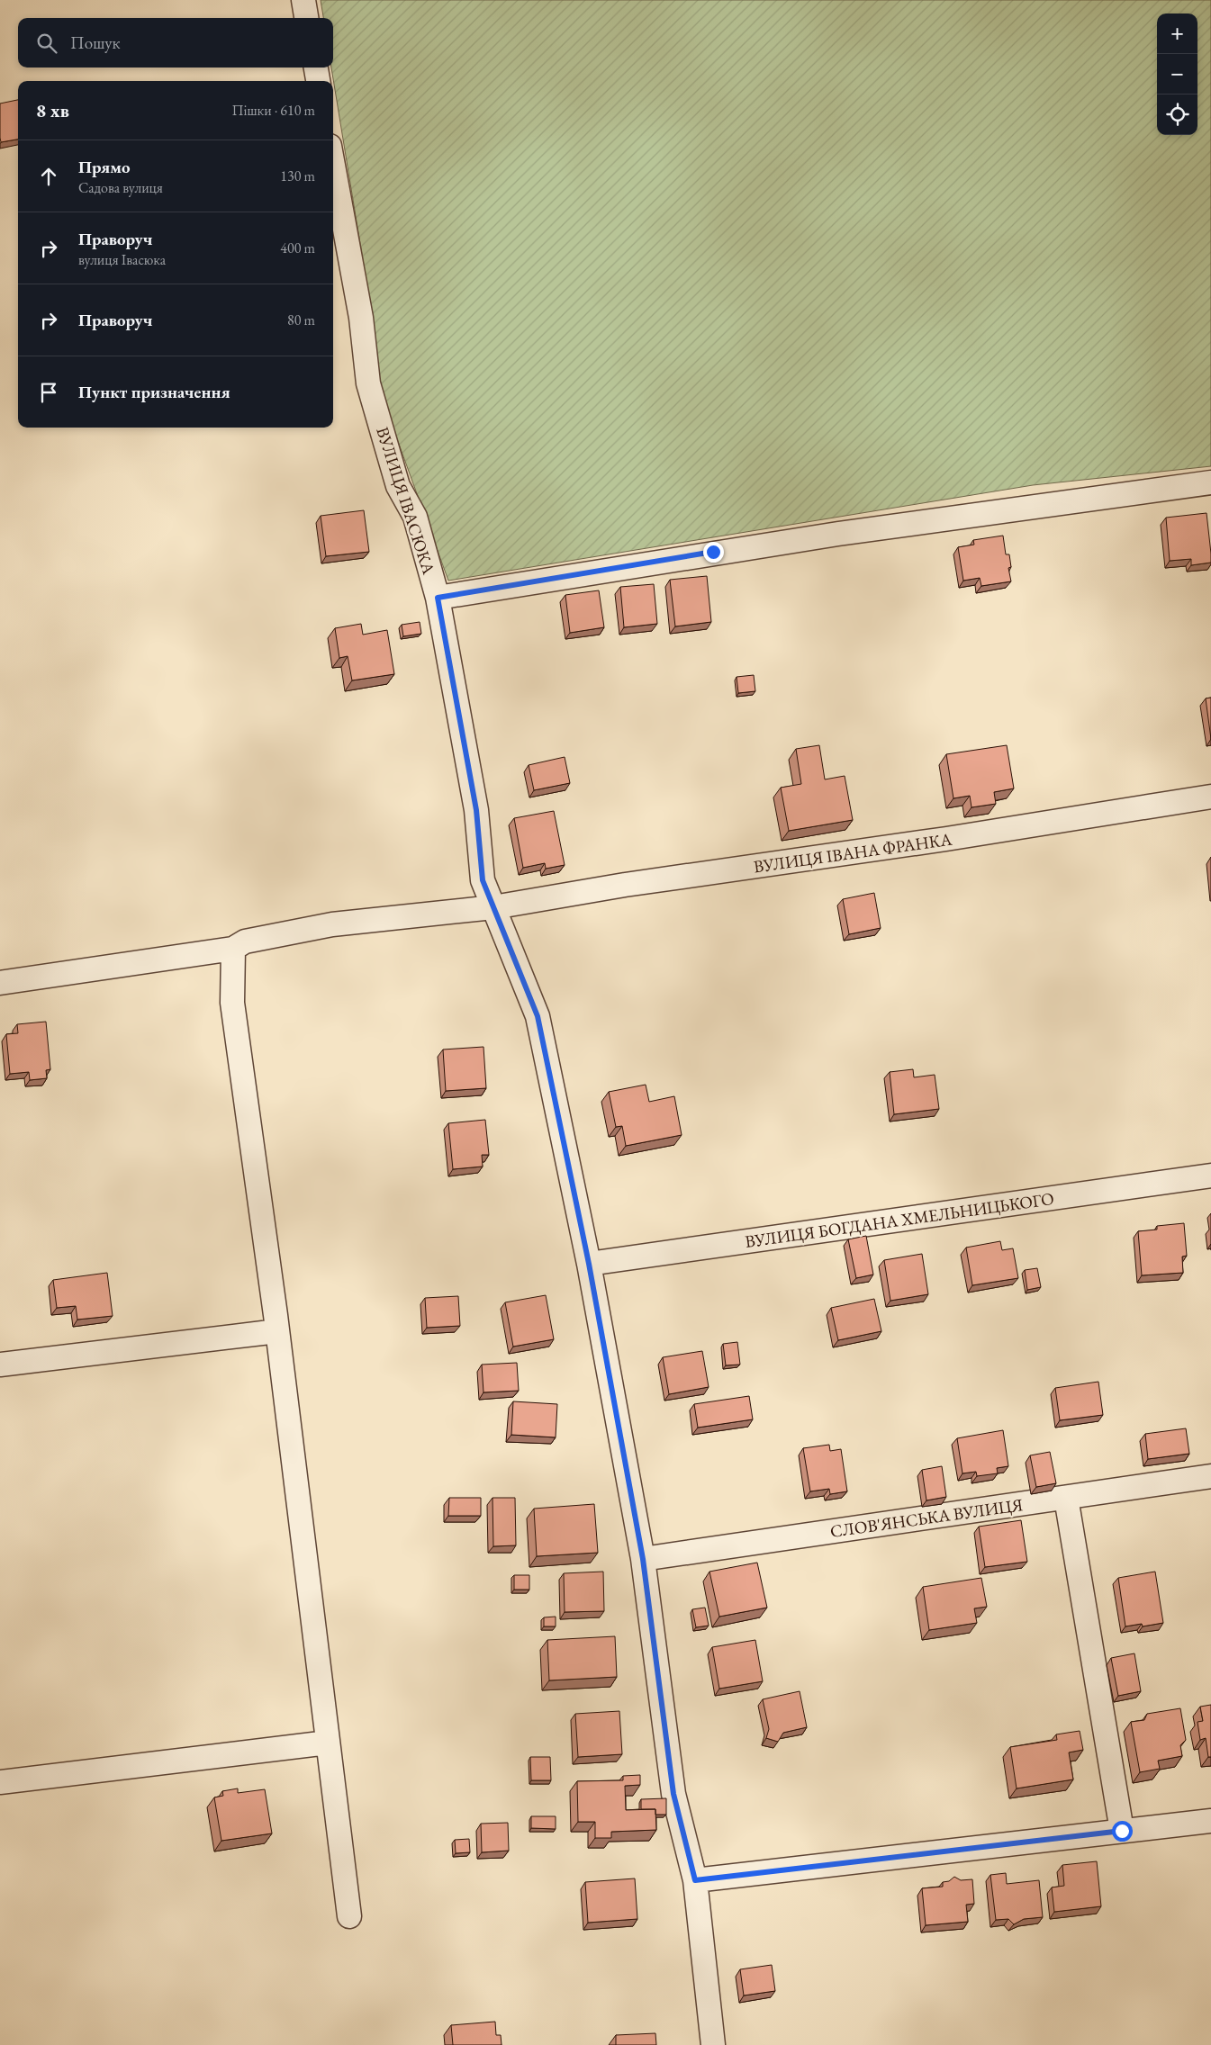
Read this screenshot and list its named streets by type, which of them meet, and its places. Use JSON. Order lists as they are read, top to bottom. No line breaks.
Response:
{"streets":{"street":["ВУЛИЦЯ ІВАСЮКА","ВУЛИЦЯ ІВАНА ФРАНКА","ВУЛИЦЯ БОГДАНА ХМЕЛЬНИЦЬКОГО","СЛОВ'ЯНСЬКА ВУЛИЦЯ"]},"crossings":[["ВУЛИЦЯ ІВАСЮКА","ВУЛИЦЯ ІВАНА ФРАНКА"],["ВУЛИЦЯ ІВАСЮКА","ВУЛИЦЯ БОГДАНА ХМЕЛЬНИЦЬКОГО"],["ВУЛИЦЯ ІВАСЮКА","СЛОВ'ЯНСЬКА ВУЛИЦЯ"]],"page":{"map_buttons":["+","−"],"search":"Пошук","heading":["8 хв","Пішки · 610 m"],"list":[["Прямо","Садова вулиця","130 m"],["Праворуч","вулиця Івасюка","400 m"],["Праворуч","80 m"],"Пункт призначення"]}}
